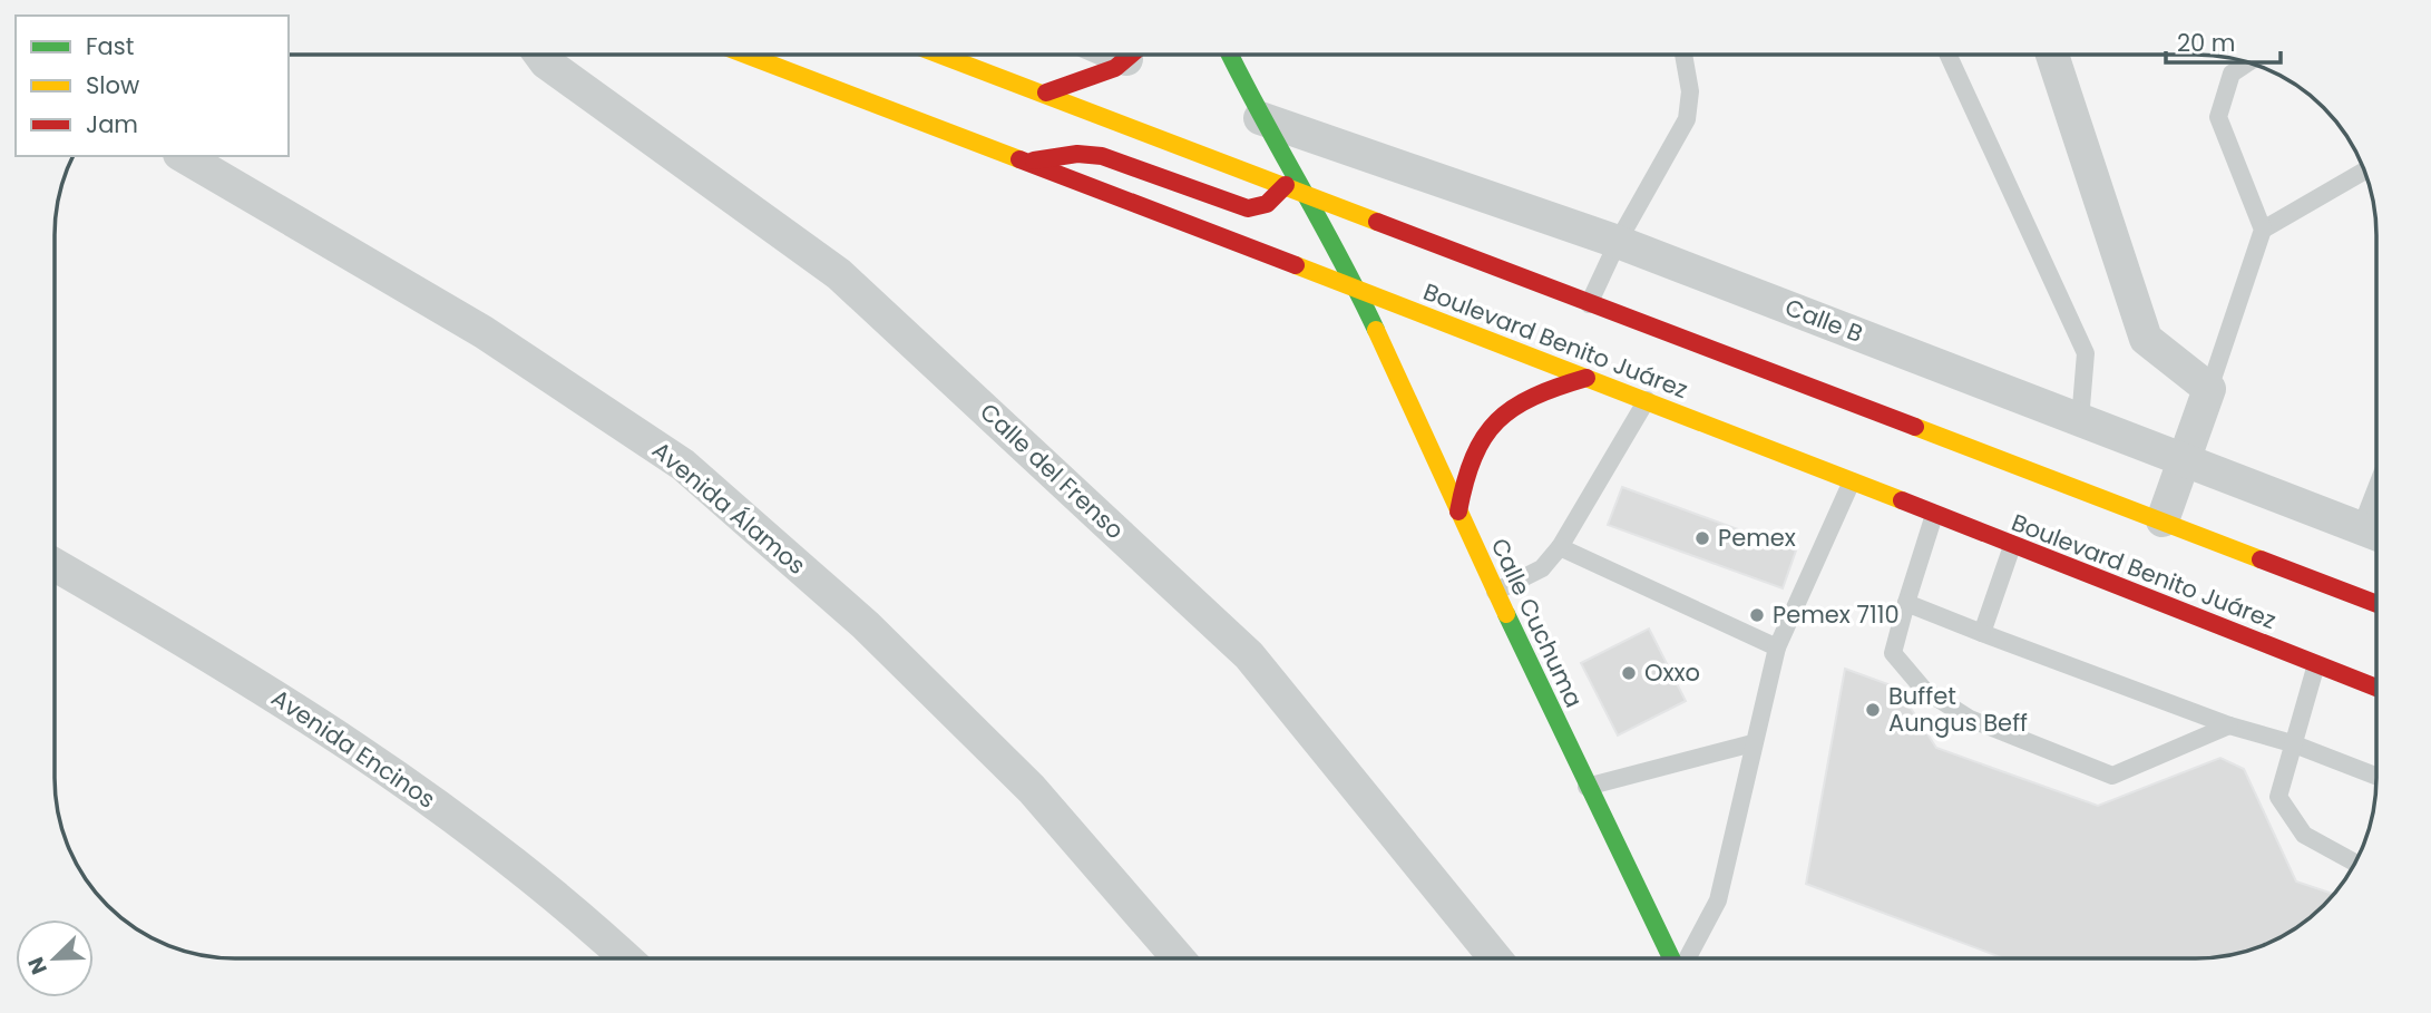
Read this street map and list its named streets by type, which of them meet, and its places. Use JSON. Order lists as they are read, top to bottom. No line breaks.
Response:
{"streets":{"main road":["Boulevard Benito Juárez","Calle Cuchuma"],"street":["Calle B","Calle del Frenso","Avenida Álamos","Avenida Encinos"]},"crossings":[["Calle B","Calle Cuchuma"],["Boulevard Benito Juárez","Calle Cuchuma"]],"places":["Pemex","Pemex 7110","Oxxo","Buffet Aungus Beff"],"legend":["Fast","Slow","Jam"],"scale_bar":"20 m","north":"bottom left"}
